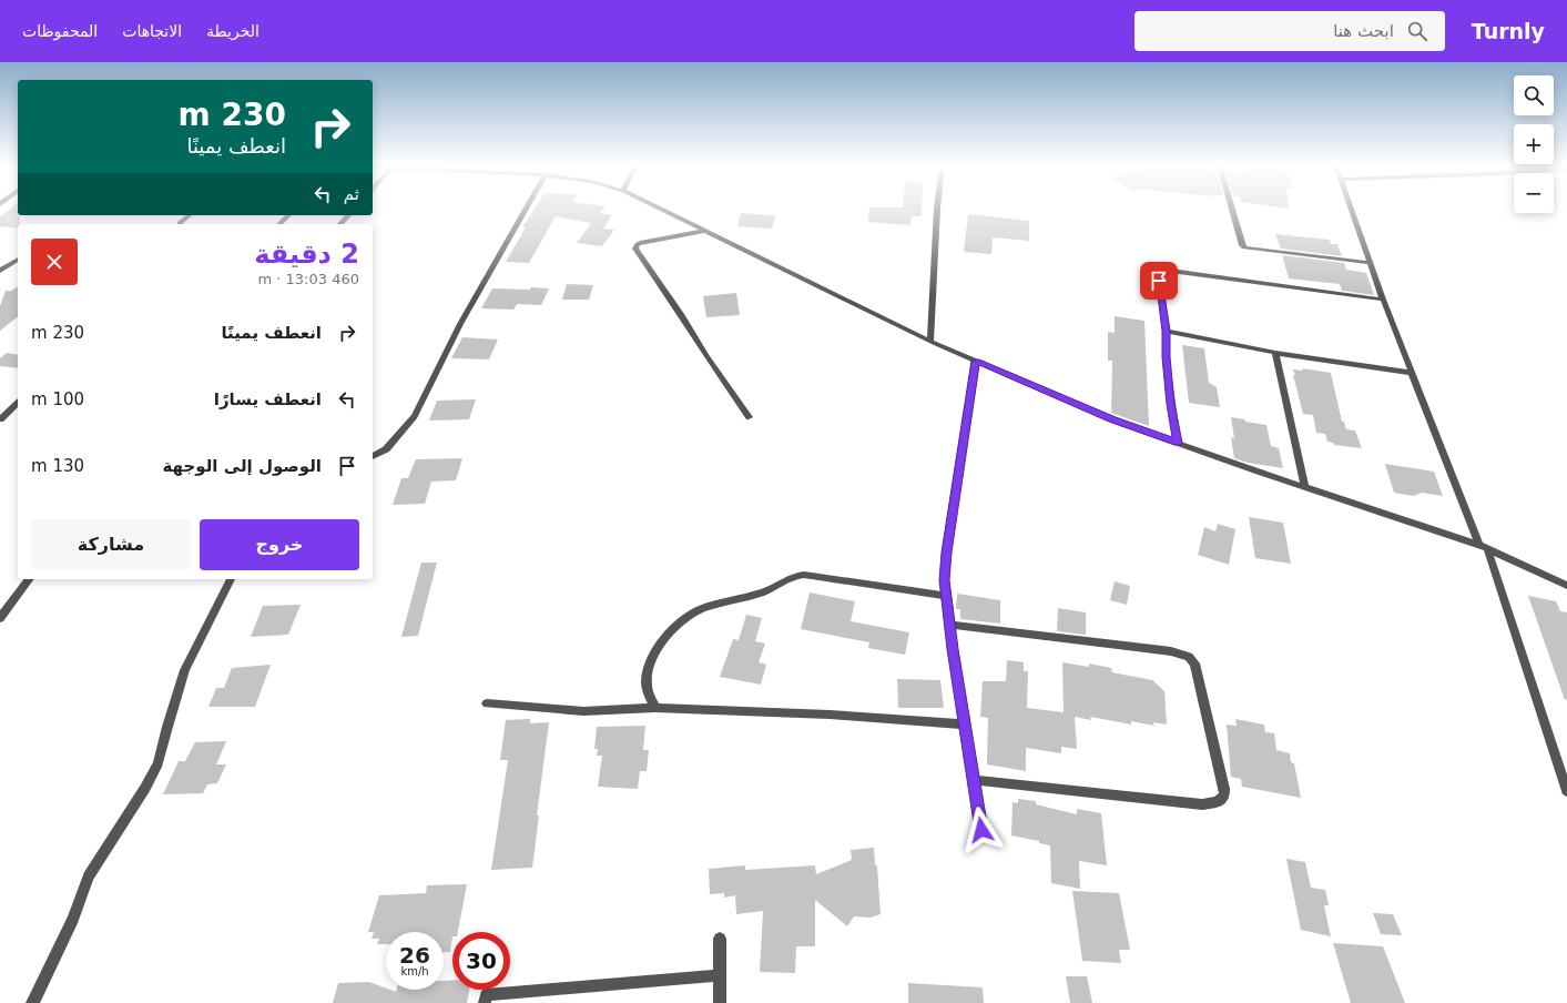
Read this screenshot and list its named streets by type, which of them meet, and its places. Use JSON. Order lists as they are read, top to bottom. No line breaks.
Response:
{"page":{"header":"Turnly","search":"ابحث هنا","nav":["الخريطة","الاتجاهات","المحفوظات"],"map_buttons":["+","−"],"turn":["230 m","انعطف يمينًا"],"then":"ثم","heading":["2 دقيقة","460 m · 13:03"],"list":[{"name":"انعطف يمينًا","value":"230 m"},{"name":"انعطف يسارًا","value":"100 m"},{"name":"الوصول إلى الوجهة","value":"130 m"}],"buttons":["خروج","مشاركة"],"speed":"26 km/h","limit":"30"}}
